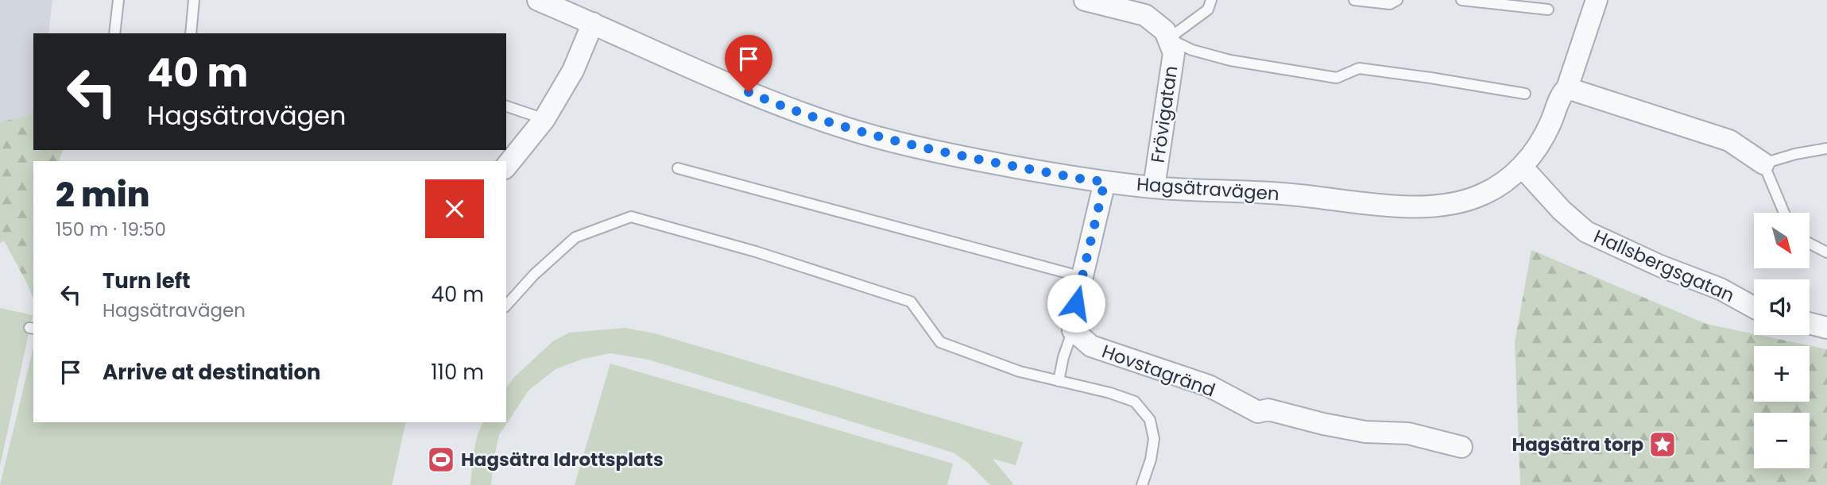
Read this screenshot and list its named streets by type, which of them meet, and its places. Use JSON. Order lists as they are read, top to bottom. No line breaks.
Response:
{"streets":{"street":["Frövigatan","Hagsätravägen","Hallsbergsgatan","Hovstagränd"]},"crossings":[["Frövigatan","Hagsätravägen"],["Hagsätravägen","Hallsbergsgatan"]],"places":{"place":["Hagsätra torp"],"sports":["Hagsätra Idrottsplats"]},"north":"bottom right","page":{"turn":["40 m","Hagsätravägen"],"heading":["2 min","150 m · 19:50"],"map_buttons":["+","−"],"list":[{"name":"Turn left","note":"Hagsätravägen","value":"40 m"},{"name":"Arrive at destination","value":"110 m"}]}}
